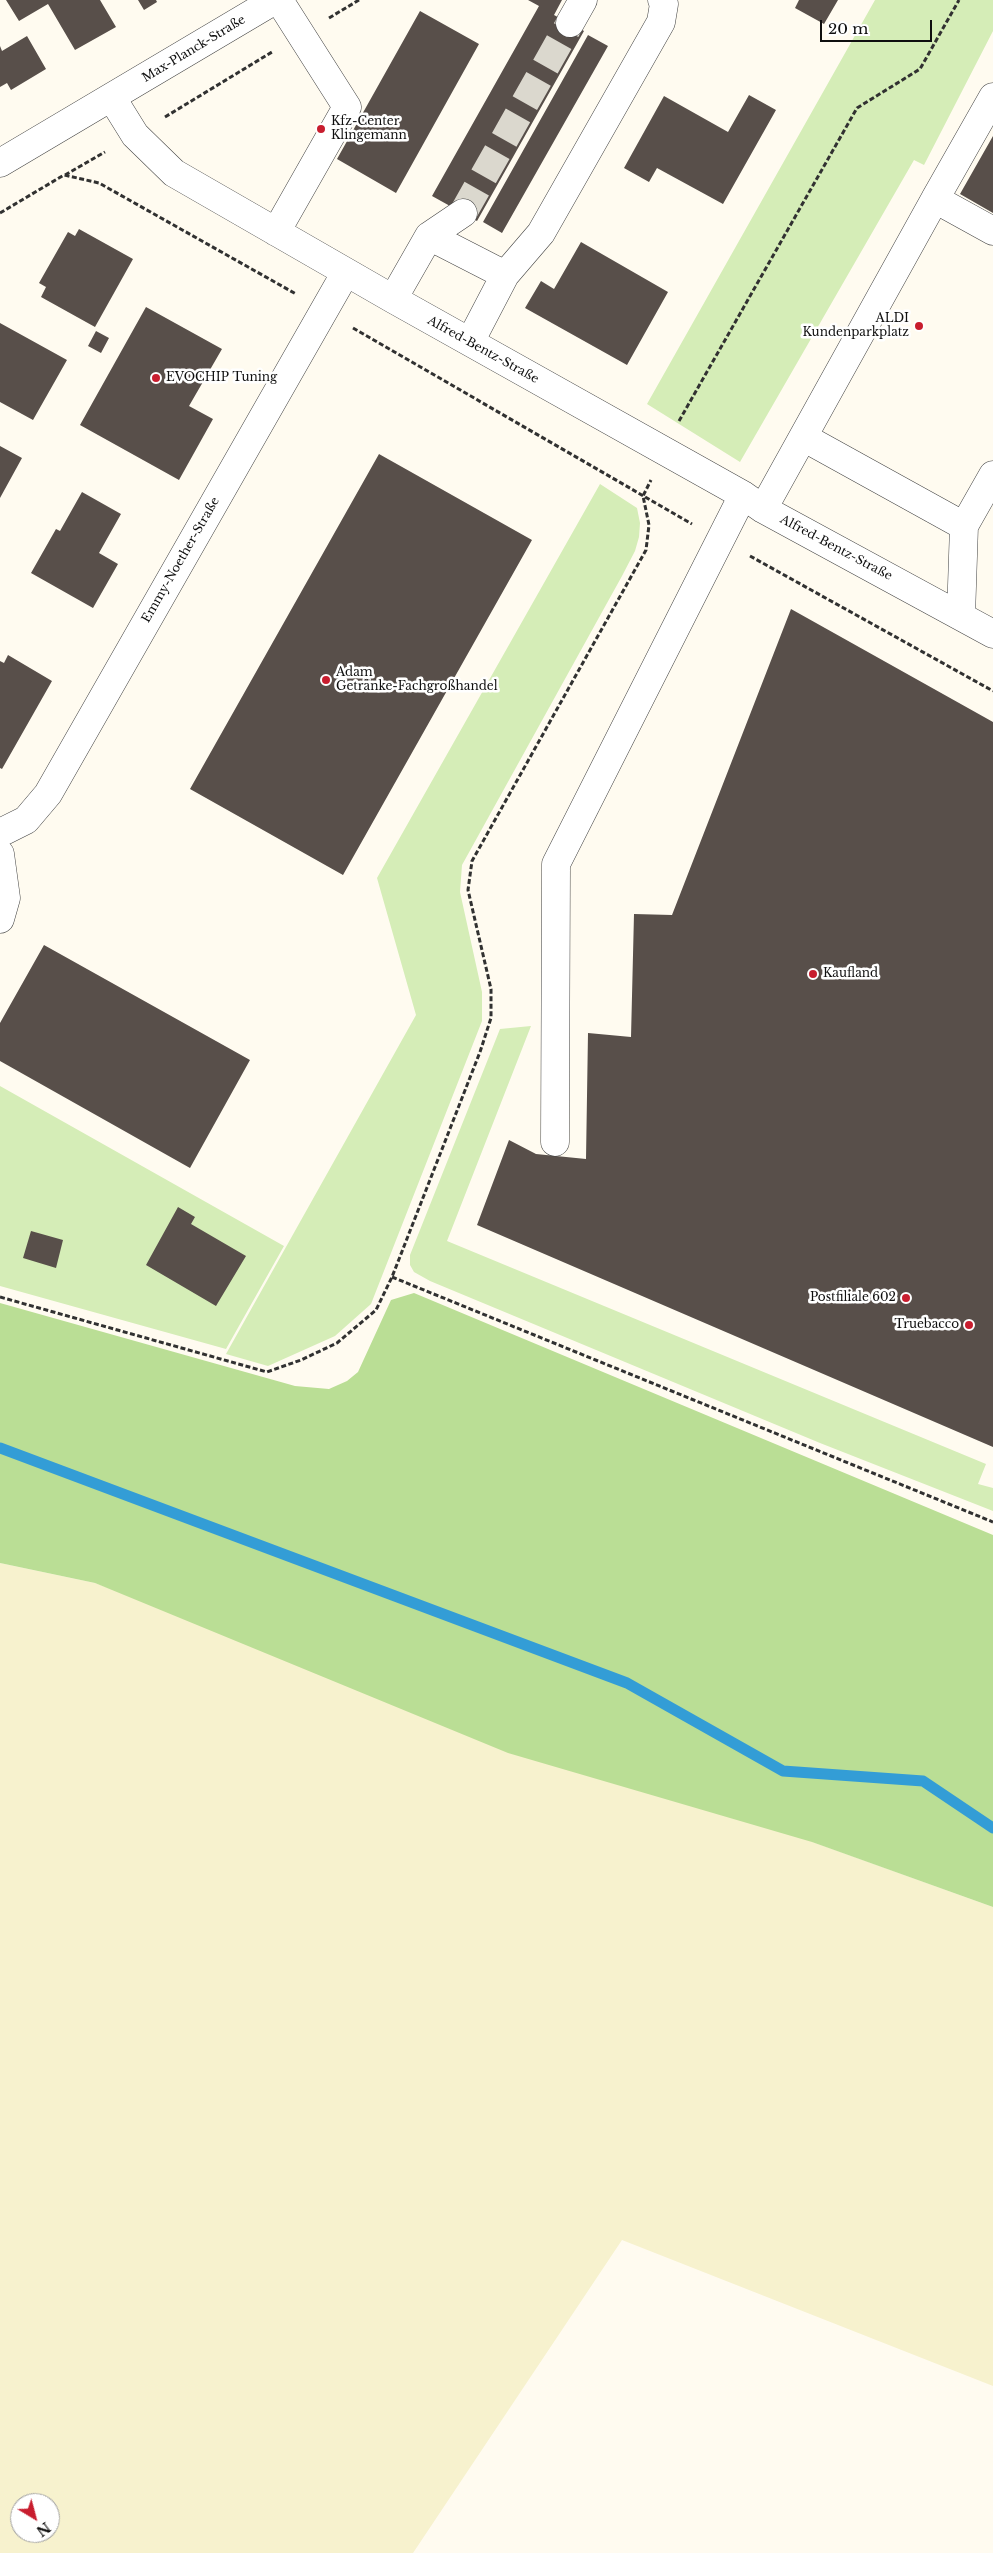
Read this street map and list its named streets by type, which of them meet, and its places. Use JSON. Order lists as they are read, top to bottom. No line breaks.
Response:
{"streets":{"street":["Max-Planck-Straße","Alfred-Bentz-Straße","Emmy-Noether-Straße"]},"crossings":[["Max-Planck-Straße","Alfred-Bentz-Straße"],["Alfred-Bentz-Straße","Emmy-Noether-Straße"]],"places":["Kfz-Center Klingemann","ALDI Kundenparkplatz","EVOCHIP Tuning","Adam Getränke-Fachgroßhandel","Kaufland","Postfiliale 602","Truebacco"],"scale_bar":"20 m","north":"bottom right"}
